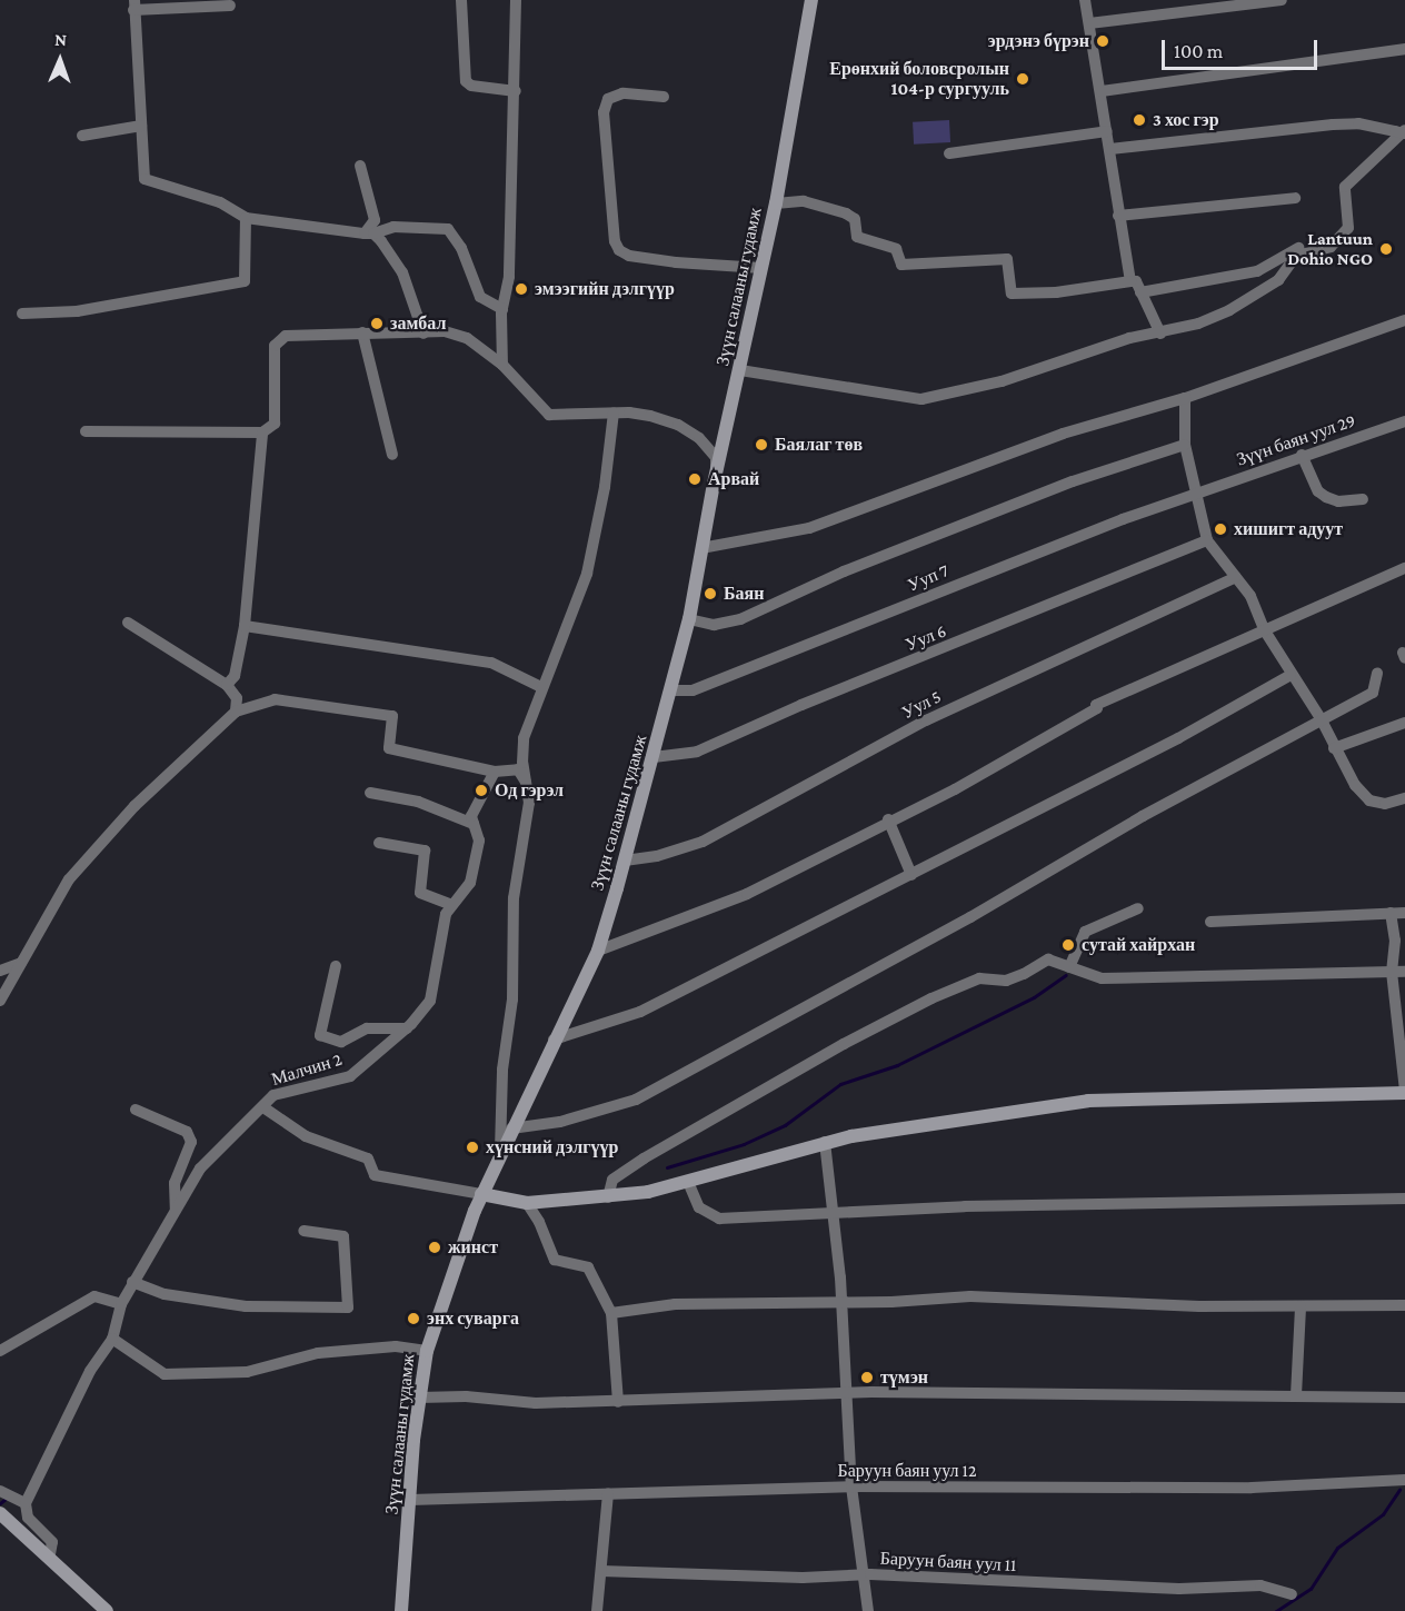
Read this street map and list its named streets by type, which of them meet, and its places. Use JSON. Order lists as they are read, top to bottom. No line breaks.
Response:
{"streets":{"main road":["Зүүн салааны гудамж"],"street":["Зүүн баян уул 29","Ууп 7","Уул 6","Уул 5","Малчин 2","Баруун баян уул 12","Баруун баян уул 11"]},"crossings":[["Зүүн салааны гудамж","Ууп 7"],["Зүүн салааны гудамж","Уул 6"],["Зүүн салааны гудамж","Уул 5"],["Зүүн салааны гудамж","Баруун баян уул 12"],["Зүүн баян уул 29","Ууп 7"]],"places":["эрдэнэ бүрэн","Ерөнхий боловсролын 104-р сургууль","3 хос гэр","Lantuun Dohio NGO","эмээгийн дэлгүүр","замбал","Баялаг төв","Арвай","хишигт адуут","Баян","Од гэрэл","сутай хайрхан","хүнсний дэлгүүр","жинст","энх суварга","түмэн"],"scale_bar":"100 m","north":"top"}
